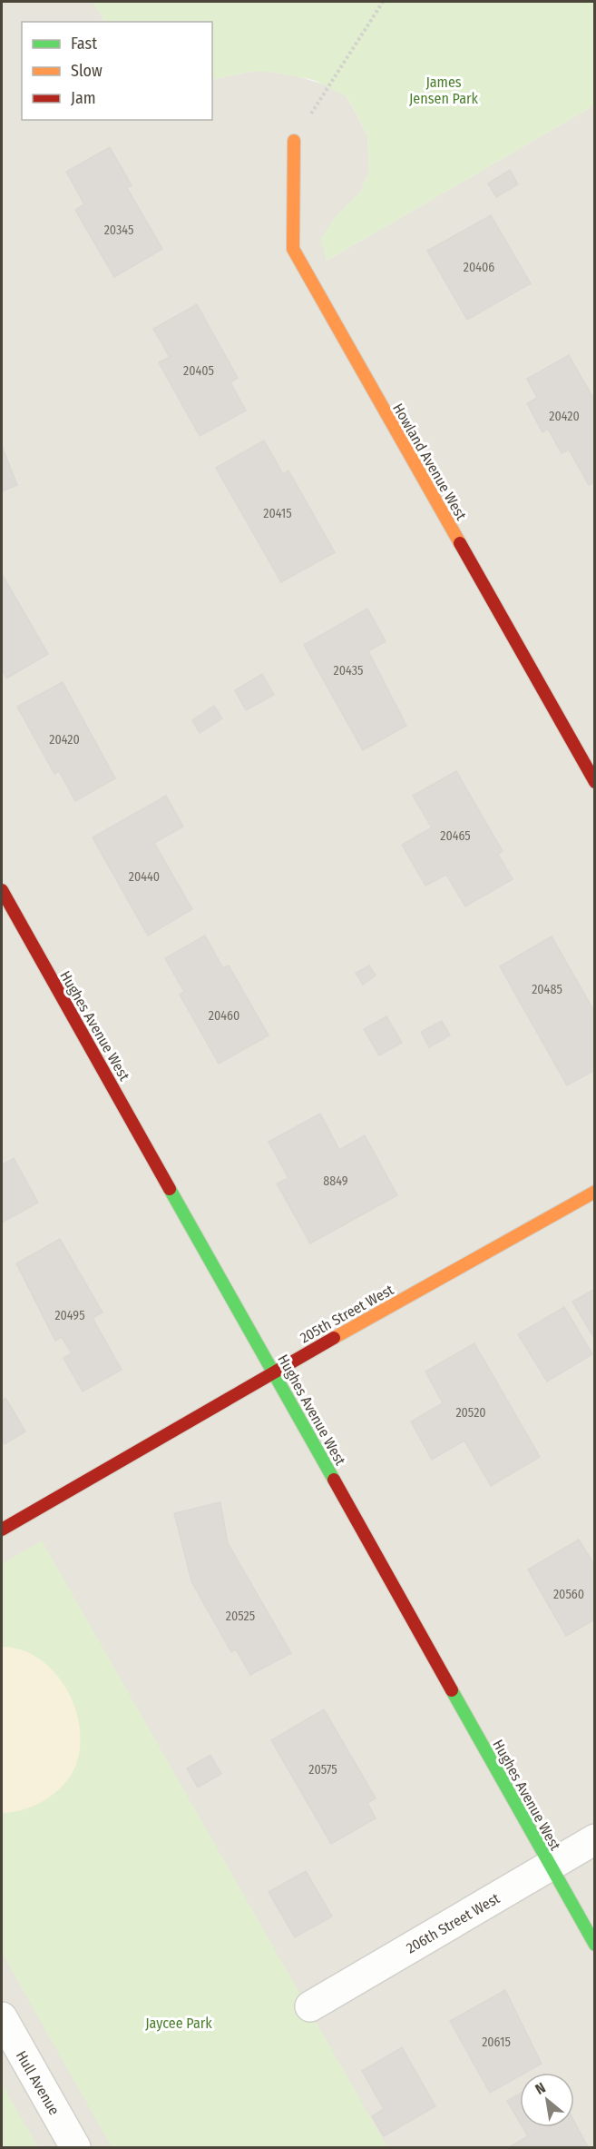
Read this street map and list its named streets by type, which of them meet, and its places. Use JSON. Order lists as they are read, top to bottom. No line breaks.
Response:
{"streets":{"street":["Howland Avenue West","Hughes Avenue West","205th Street West","206th Street West","Hull Avenue"]},"crossings":[["Hughes Avenue West","205th Street West"],["Hughes Avenue West","206th Street West"]],"parks":["James Jensen Park","Jaycee Park"],"house_numbers":["20345","20406","20405","20420","20415","20435","20420","20465","20440","20485","20460","8849","20495","20520","20560","20525","20575","20615"],"legend":["Fast","Slow","Jam"],"north":"top left"}
